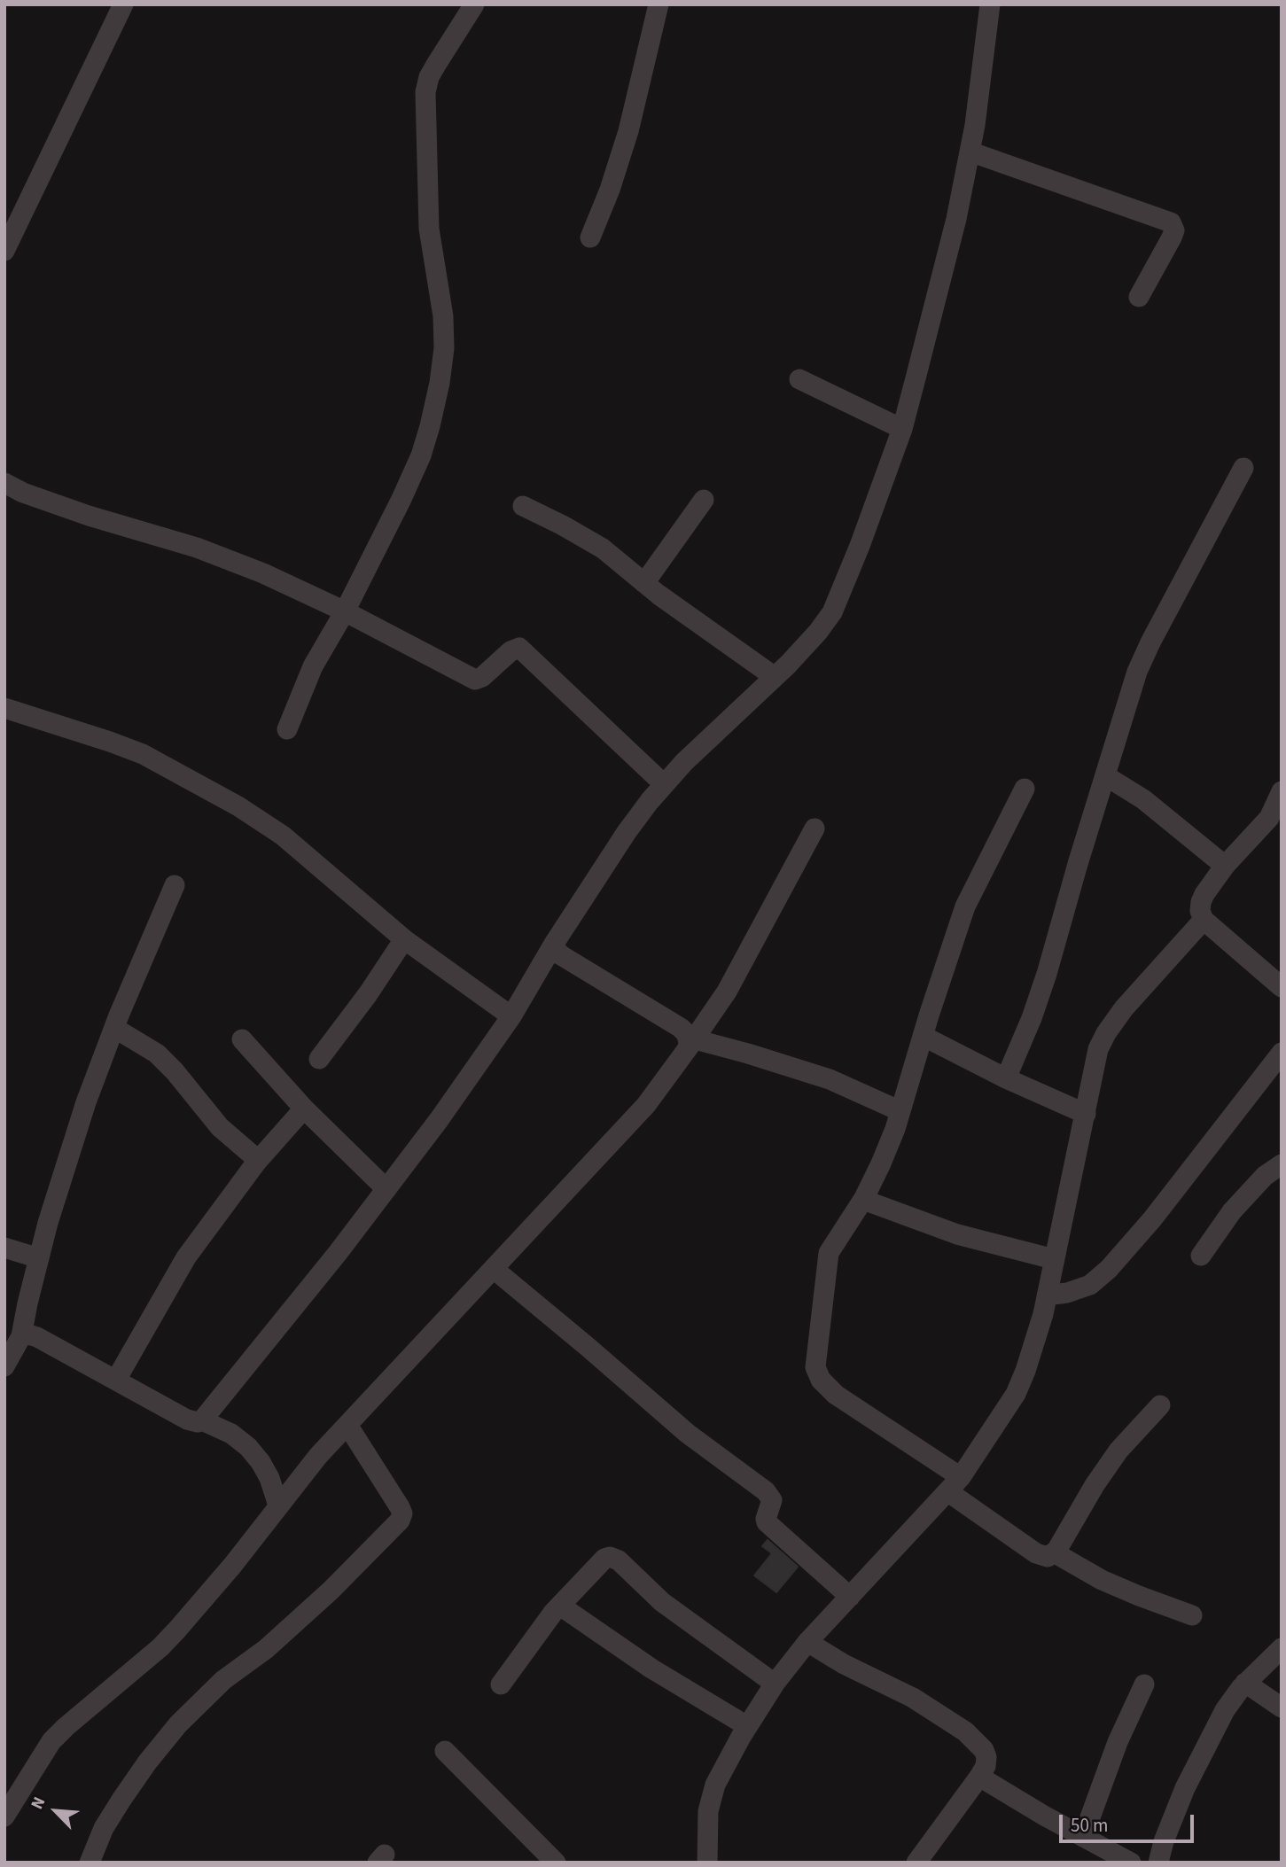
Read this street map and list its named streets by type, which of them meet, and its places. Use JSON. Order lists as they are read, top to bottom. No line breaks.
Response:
{"scale_bar":"50 m","north":"top left"}
